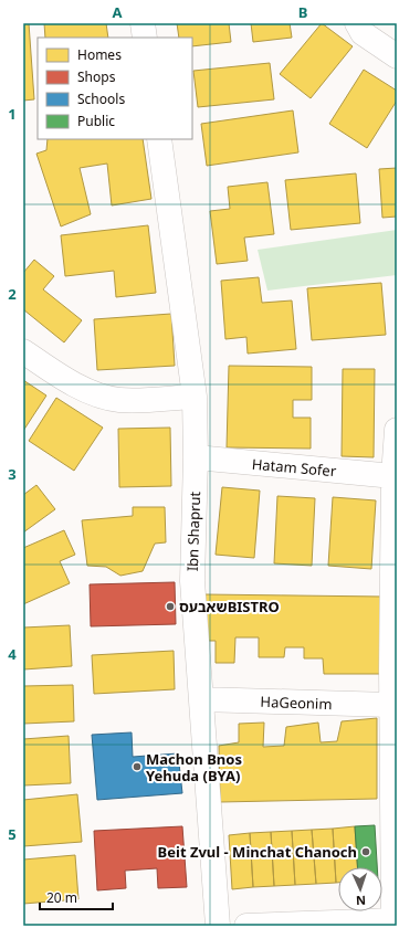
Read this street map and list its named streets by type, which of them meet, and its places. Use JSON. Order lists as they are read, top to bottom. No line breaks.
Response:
{"streets":{"street":["Hatam Sofer","Ibn Shaprut","HaGeonim"]},"crossings":[["Hatam Sofer","Ibn Shaprut"],["Ibn Shaprut","HaGeonim"]],"places":["שאבעסBISTRO","Machon Bnos Yehuda (BYA)","Beit Zvul - Minchat Chanoch"],"legend":["Homes","Shops","Schools","Public"],"scale_bar":"20 m","north":"bottom","grid":{"columns":["A","B"],"rows":["1","2","3","4","5"]}}
